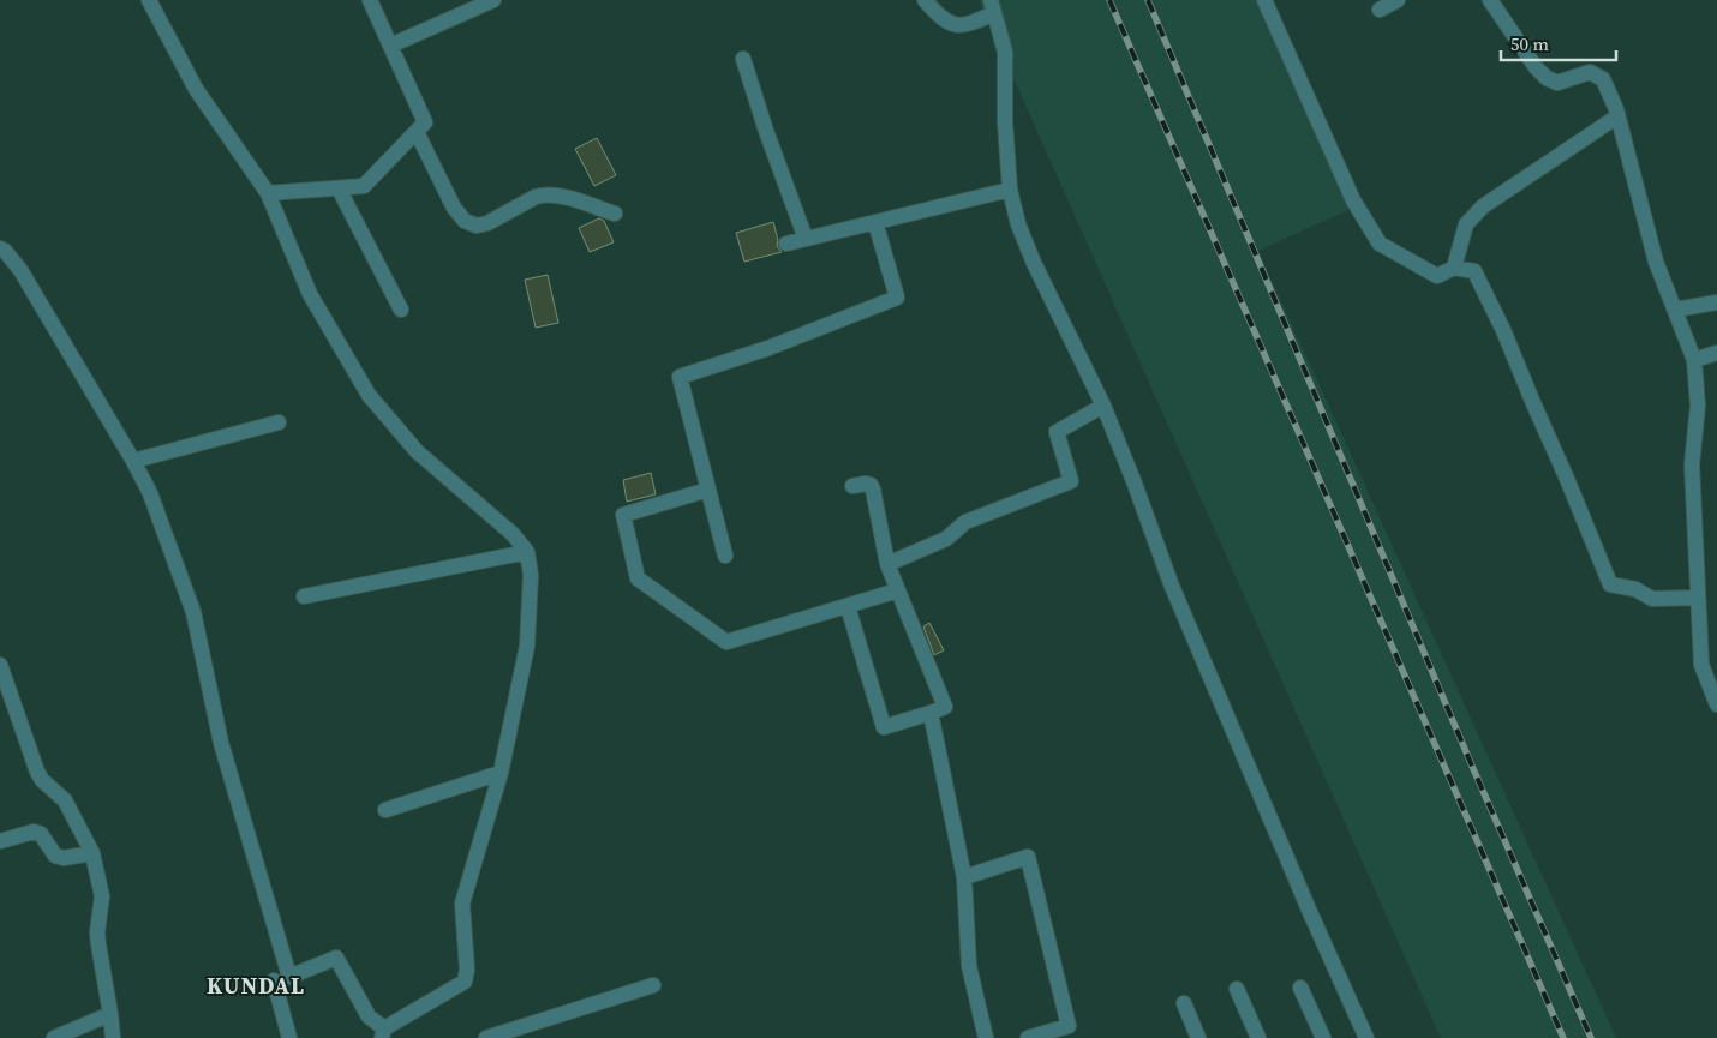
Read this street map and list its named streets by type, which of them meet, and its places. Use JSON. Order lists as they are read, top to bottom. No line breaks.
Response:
{"districts":["KUNDAL"],"scale_bar":"50 m"}
